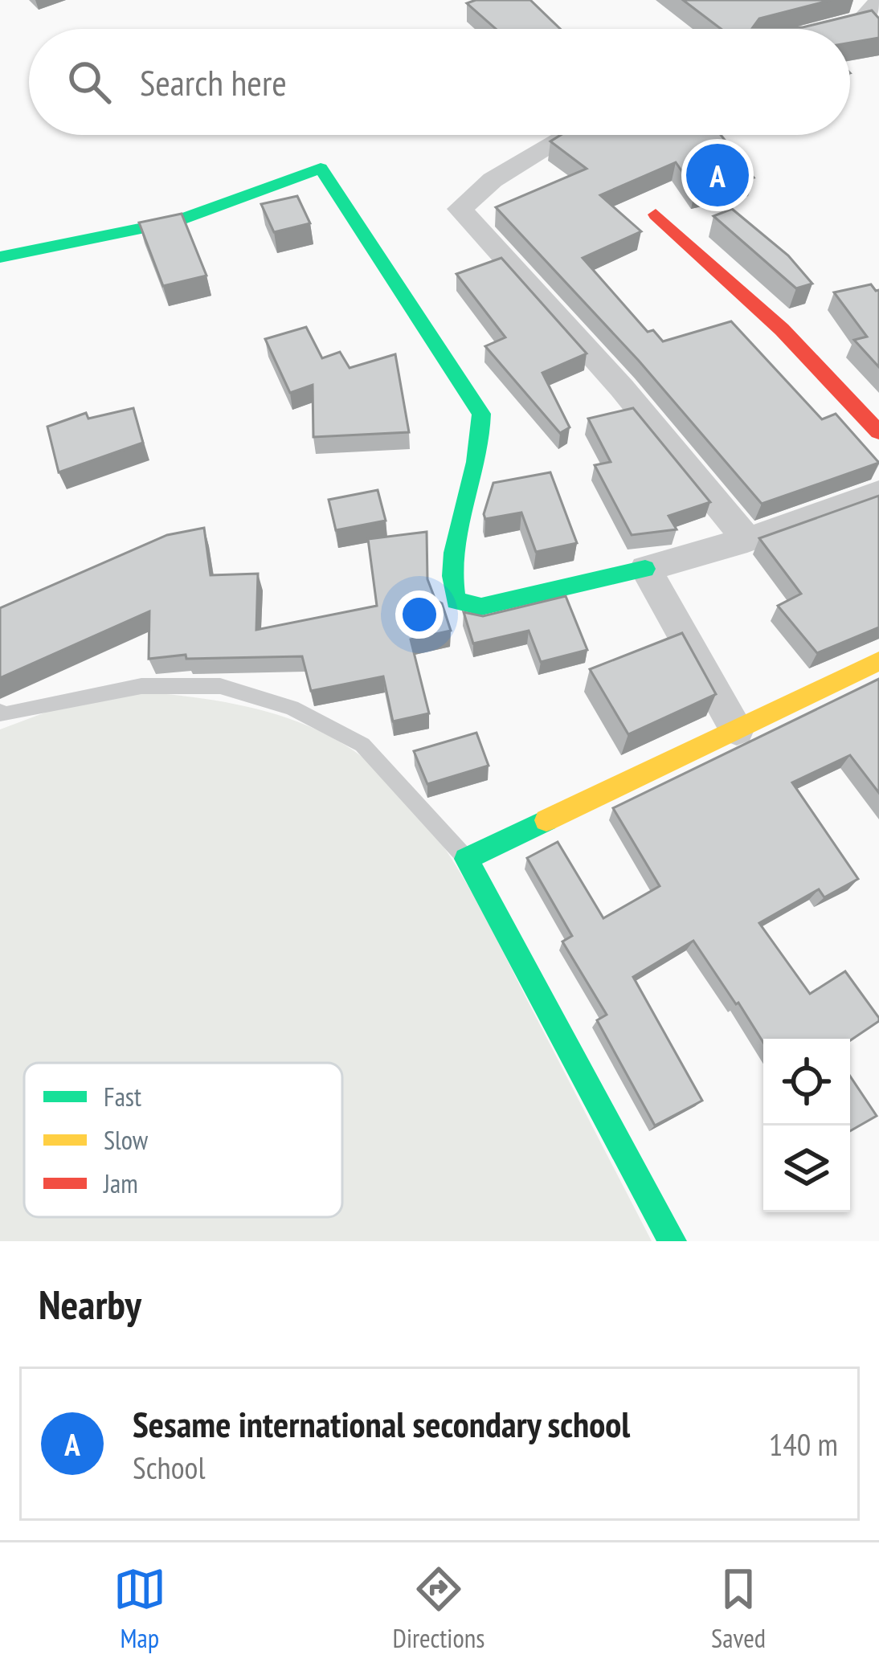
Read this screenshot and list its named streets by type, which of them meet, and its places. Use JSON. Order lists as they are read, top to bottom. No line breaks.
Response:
{"legend":["Fast","Slow","Jam"],"page":{"search":"Search here","pins":"A","heading":"Nearby","list":[{"mark":"A","name":"Sesame international secondary school","note":"School","value":"140 m"}],"nav":["Map","Directions","Saved"]}}
